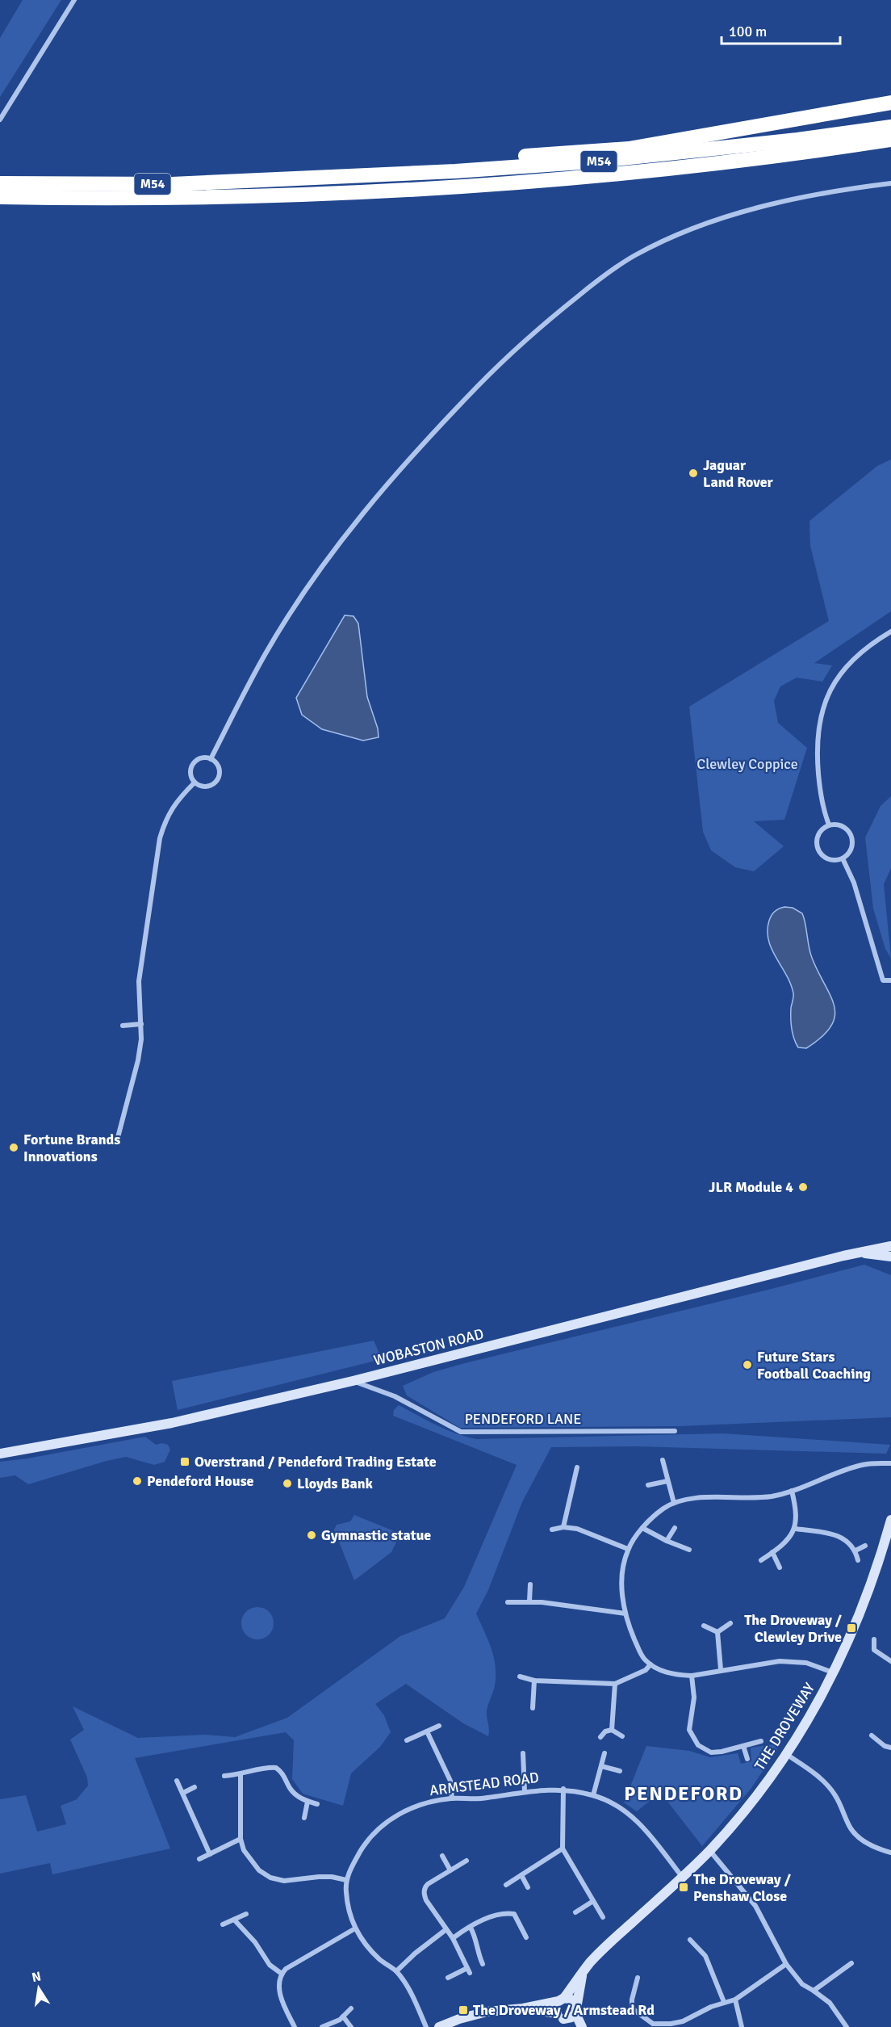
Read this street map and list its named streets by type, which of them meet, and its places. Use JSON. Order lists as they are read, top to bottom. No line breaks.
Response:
{"streets":{"highway":["M54"],"street":["WOBASTON ROAD","PENDEFORD LANE","THE DROVEWAY","ARMSTEAD ROAD"]},"crossings":[["WOBASTON ROAD","PENDEFORD LANE"],["THE DROVEWAY","ARMSTEAD ROAD"]],"districts":["PENDEFORD"],"parks":["Clewley Coppice"],"places":{"other":["Jaguar Land Rover","Fortune Brands Innovations","JLR Module 4","Future Stars Football Coaching","Pendeford House","Lloyds Bank","Gymnastic statue"],"transit":["Overstrand / Pendeford Trading Estate","The Droveway / Clewley Drive","The Droveway / Penshaw Close","The Droveway / Armstead Rd"]},"scale_bar":"100 m","north":"top"}
